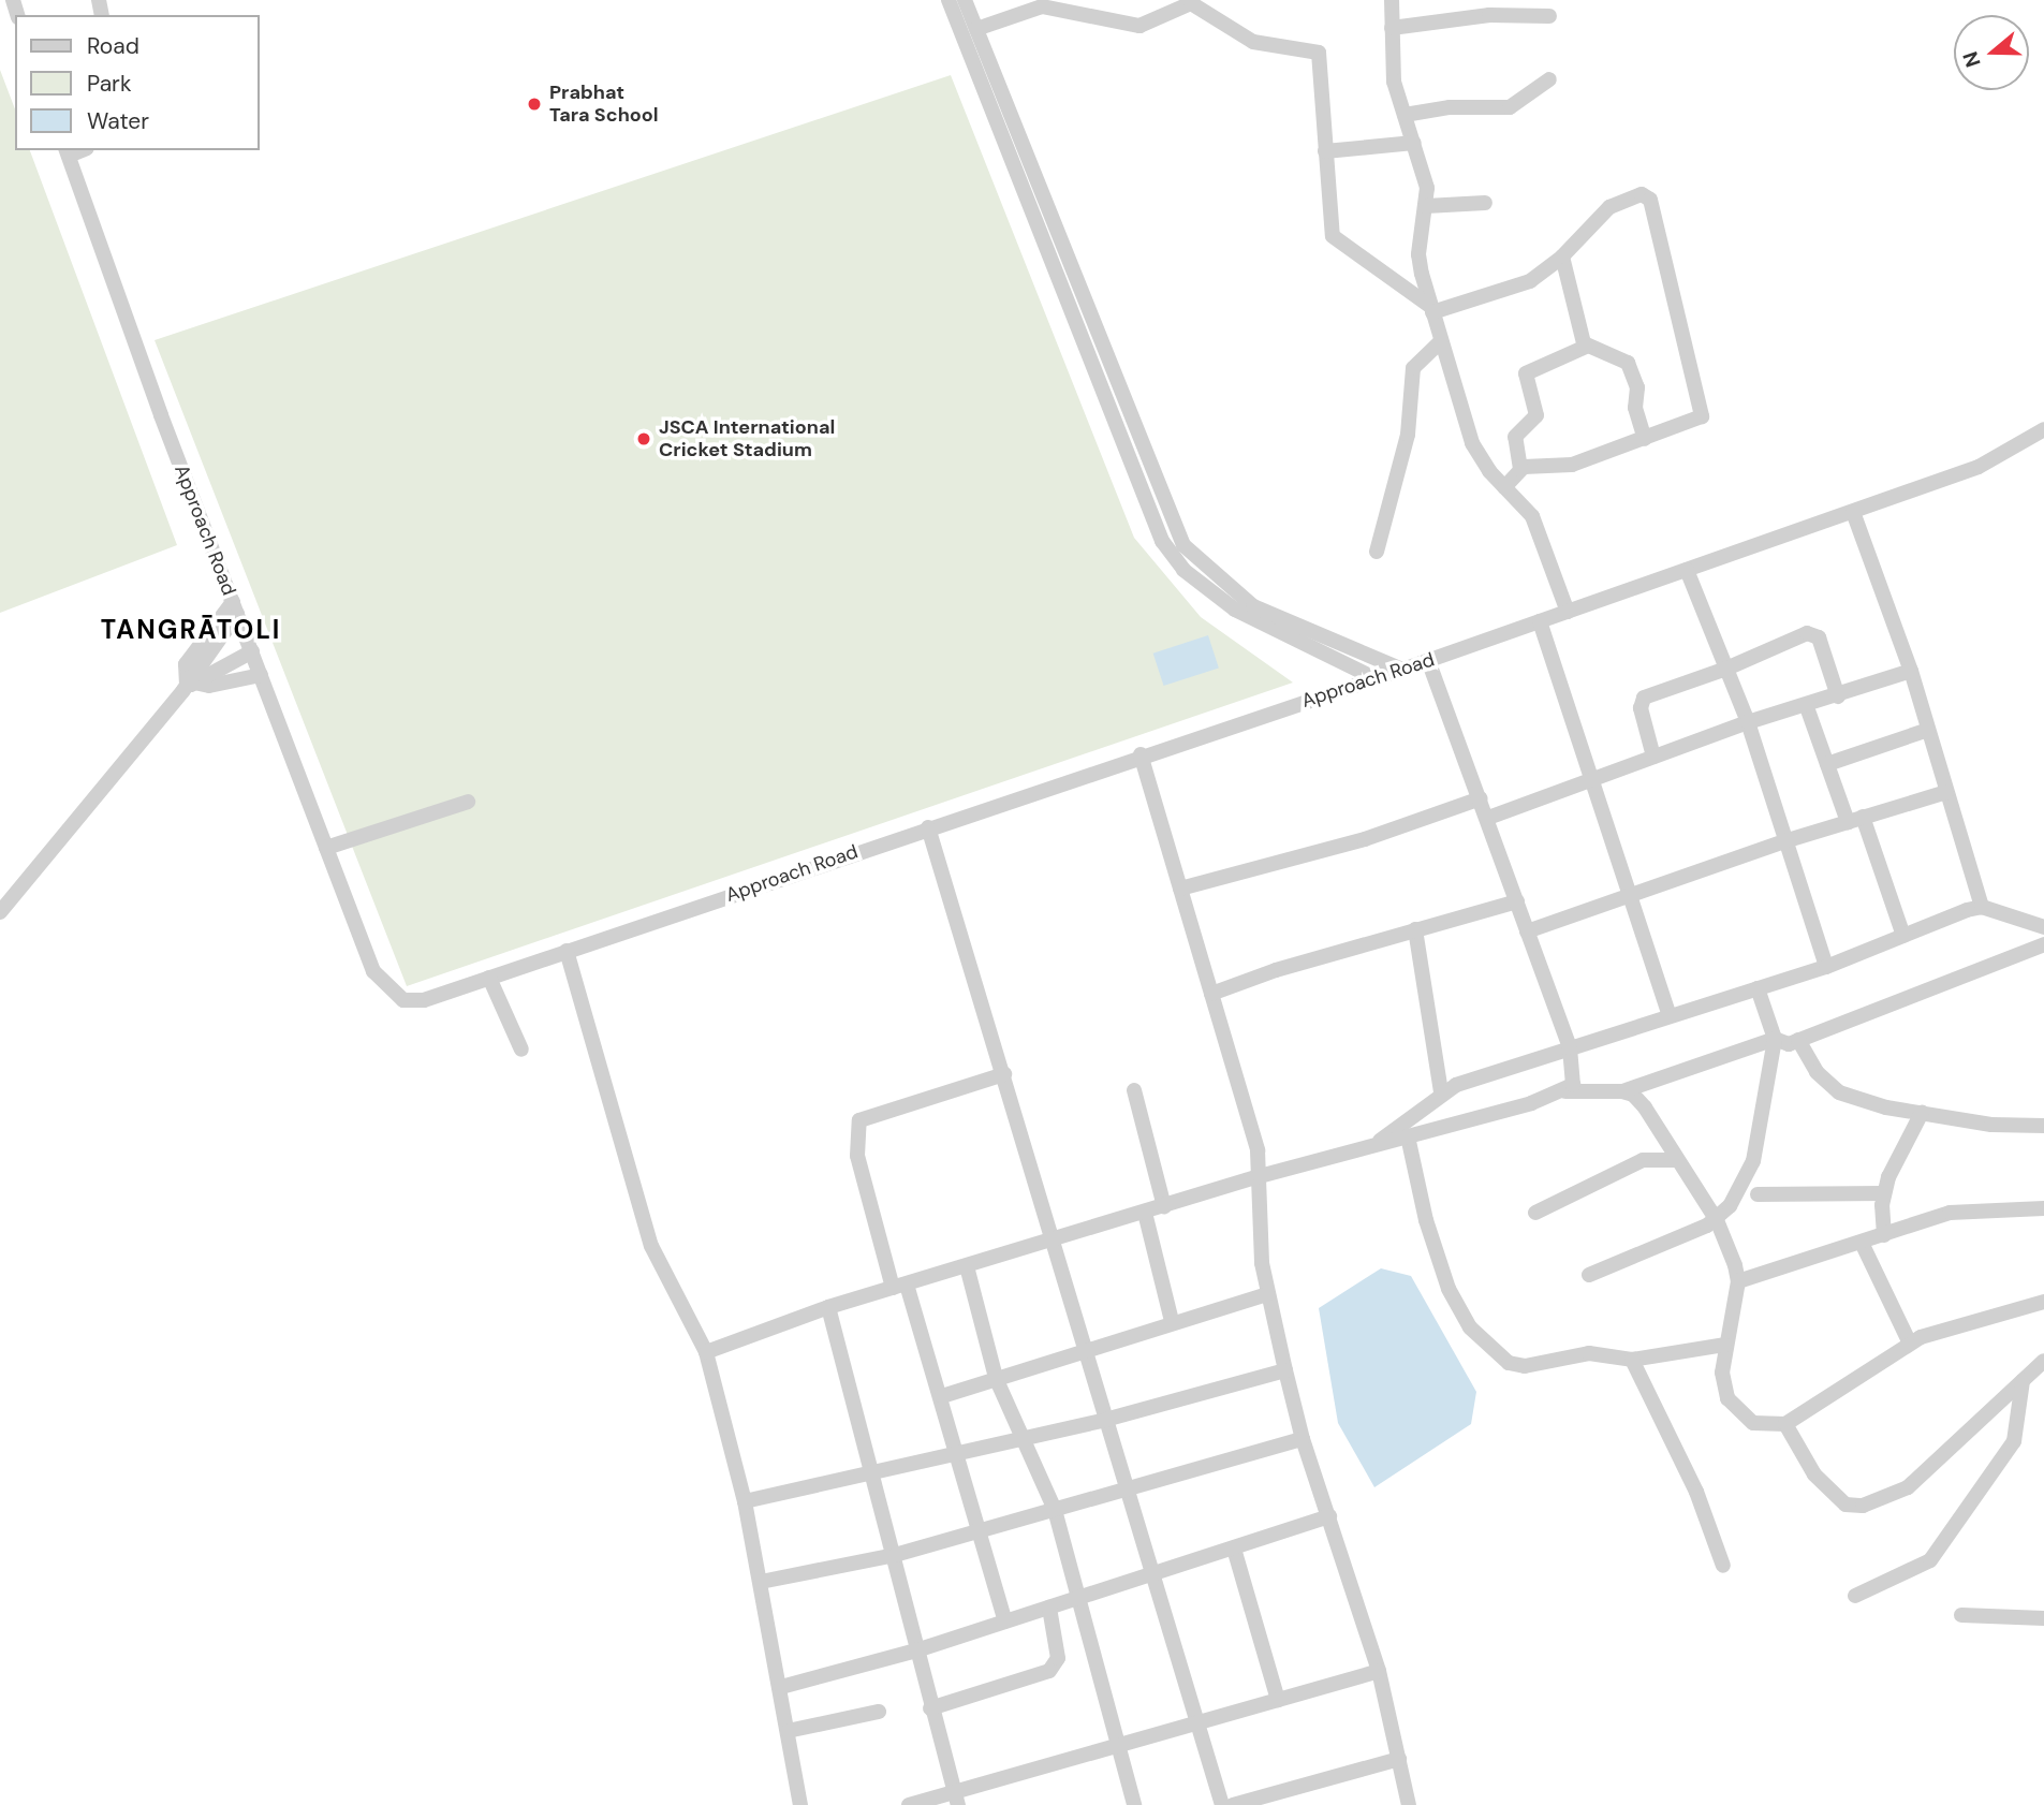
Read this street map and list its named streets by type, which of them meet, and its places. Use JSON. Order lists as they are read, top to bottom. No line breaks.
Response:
{"streets":{"street":["Approach Road"]},"districts":["TANGRĀTOLI"],"places":["Prabhat Tara School","JSCA International Cricket Stadium"],"legend":["Road","Park","Water"],"north":"left"}
